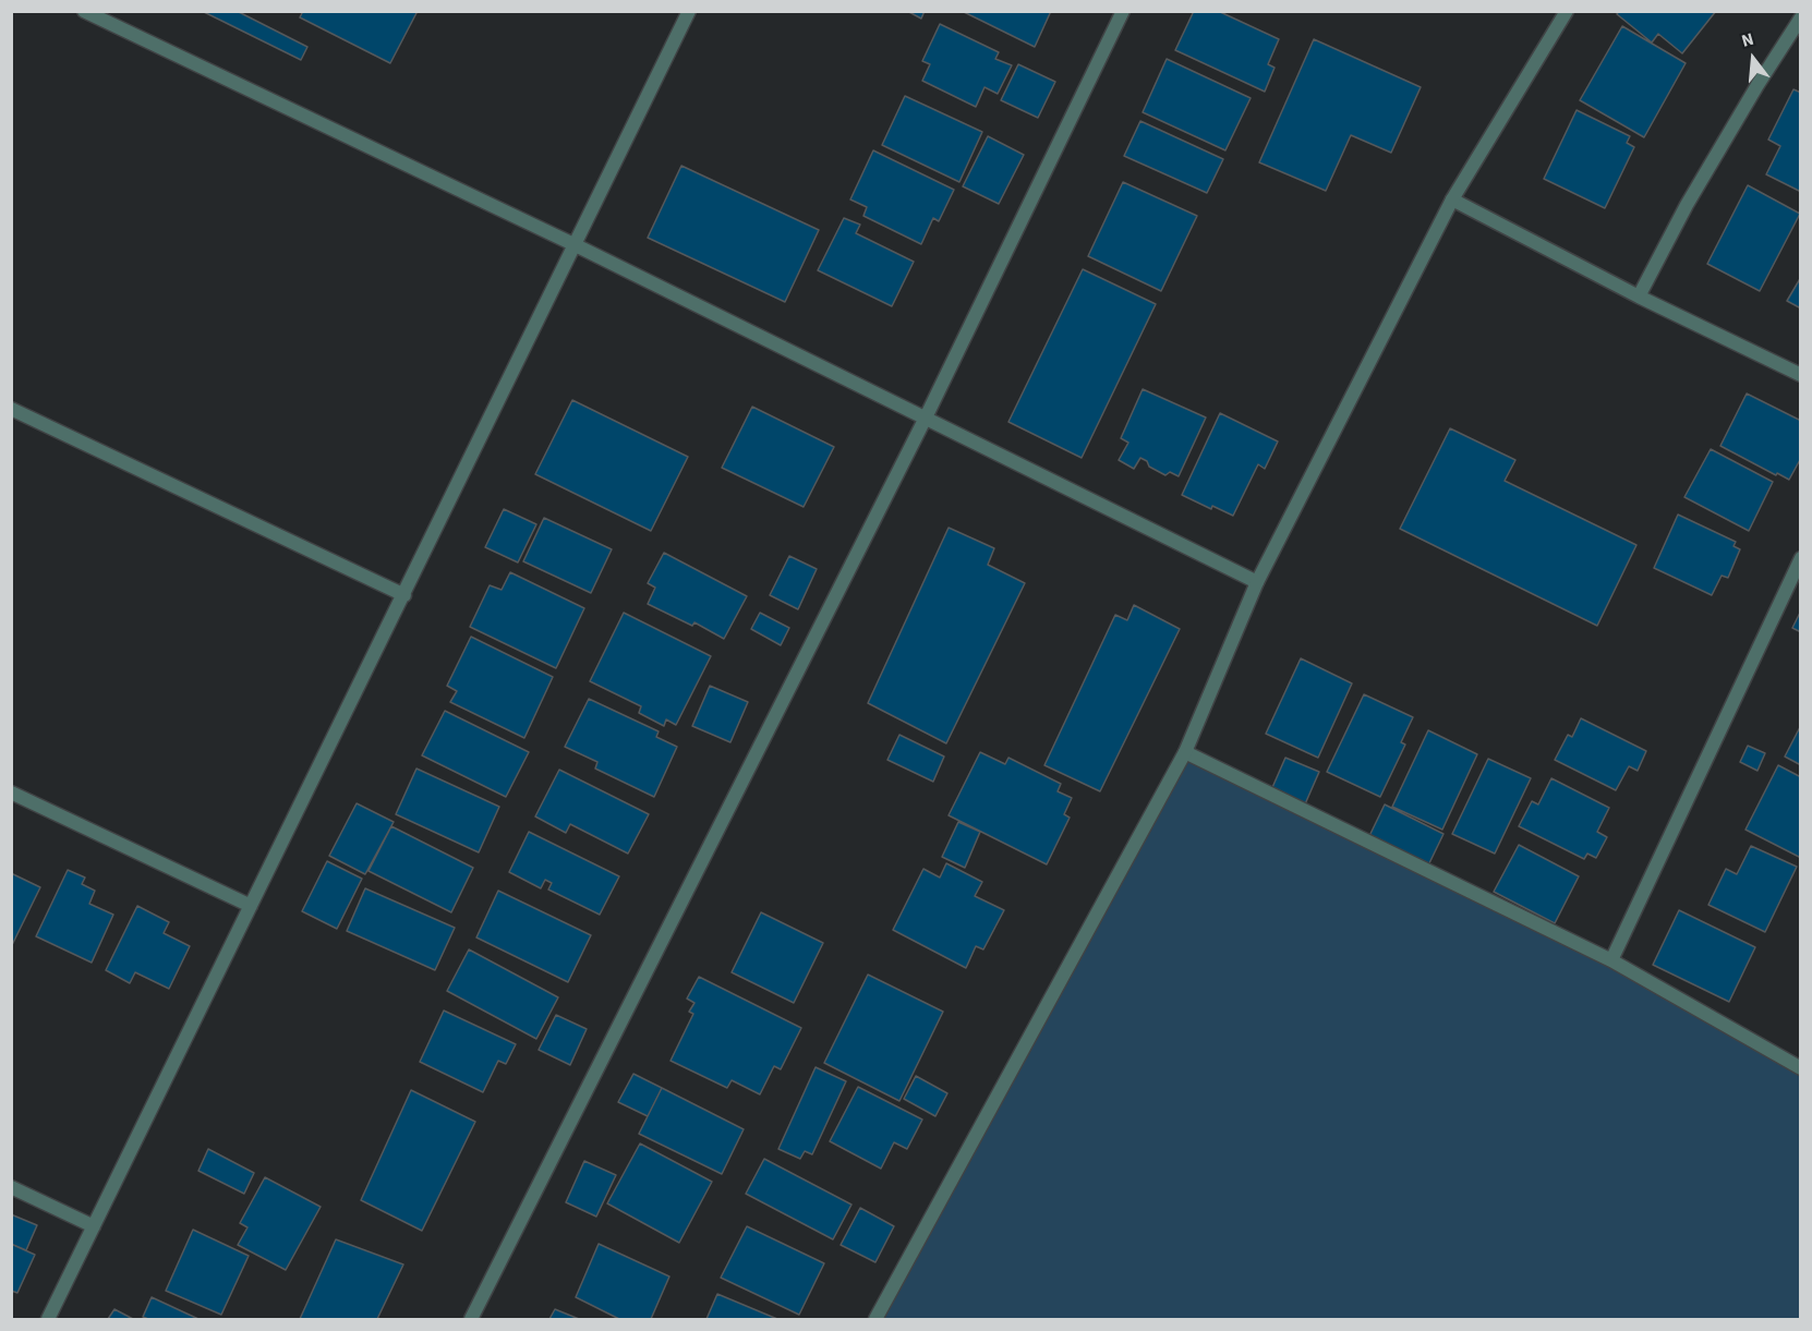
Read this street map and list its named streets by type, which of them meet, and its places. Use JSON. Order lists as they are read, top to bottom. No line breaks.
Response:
{"north":"top"}
